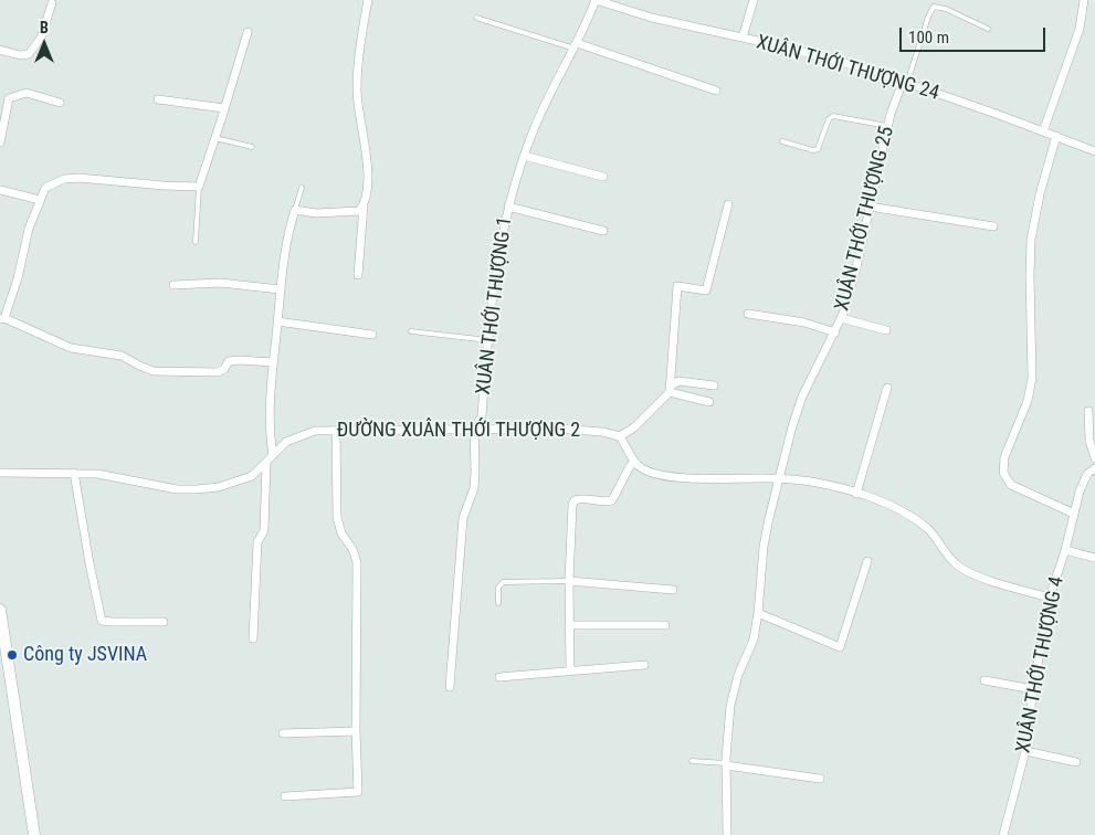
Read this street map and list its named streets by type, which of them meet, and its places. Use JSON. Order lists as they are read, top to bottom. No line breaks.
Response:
{"streets":{"street":["XUÂN THỚI THƯỢNG 24","XUÂN THỚI THƯỢNG 25","XUÂN THỚI THƯỢNG 1","ĐƯỜNG XUÂN THỚI THƯỢNG 2","XUÂN THỚI THƯỢNG 4"]},"crossings":[["XUÂN THỚI THƯỢNG 24","XUÂN THỚI THƯỢNG 25"],["XUÂN THỚI THƯỢNG 24","XUÂN THỚI THƯỢNG 1"],["XUÂN THỚI THƯỢNG 1","ĐƯỜNG XUÂN THỚI THƯỢNG 2"]],"places":["Công ty JSVINA"],"scale_bar":"100 m","north":"top"}
